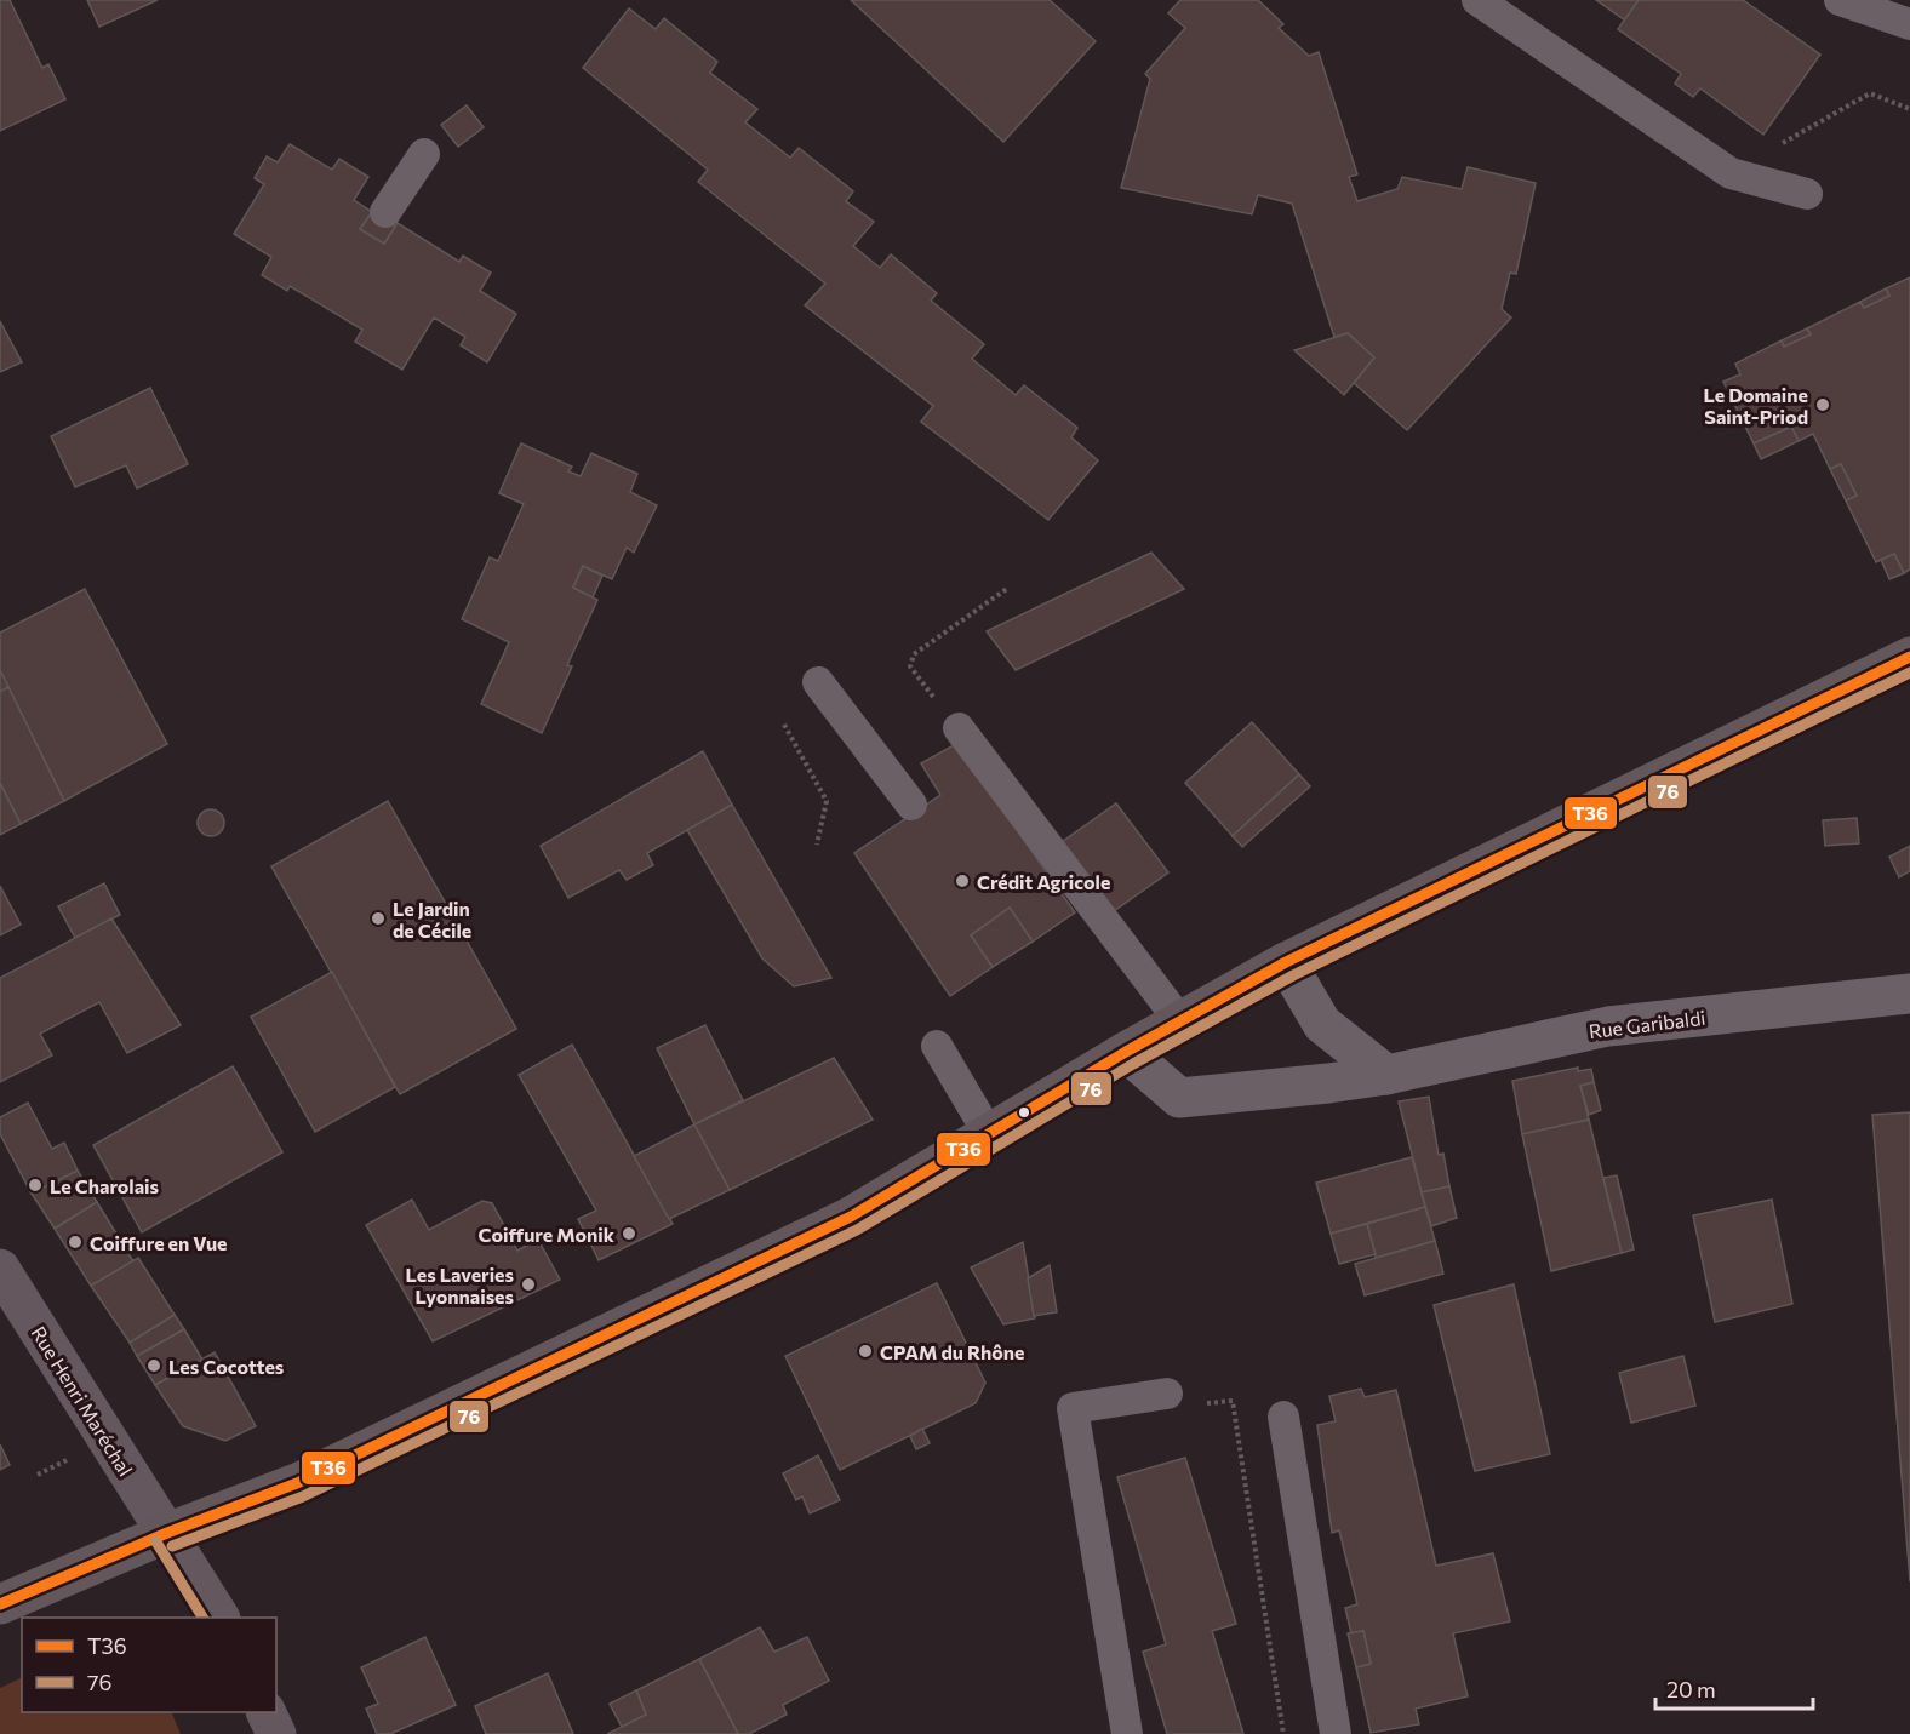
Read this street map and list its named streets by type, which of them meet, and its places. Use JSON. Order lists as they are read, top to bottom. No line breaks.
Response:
{"streets":{"street":["Rue Garibaldi","Rue Henri Maréchal"]},"places":["Le Domaine Saint-Priod","Crédit Agricole","Le Jardin de Cécile","Le Charolais","Coiffure Monik","Coiffure en Vue","Les Laveries Lyonnaises","CPAM du Rhône","Les Cocottes"],"lines":["transit line T36","transit line 76"],"legend":["T36","76"],"scale_bar":"20 m"}
